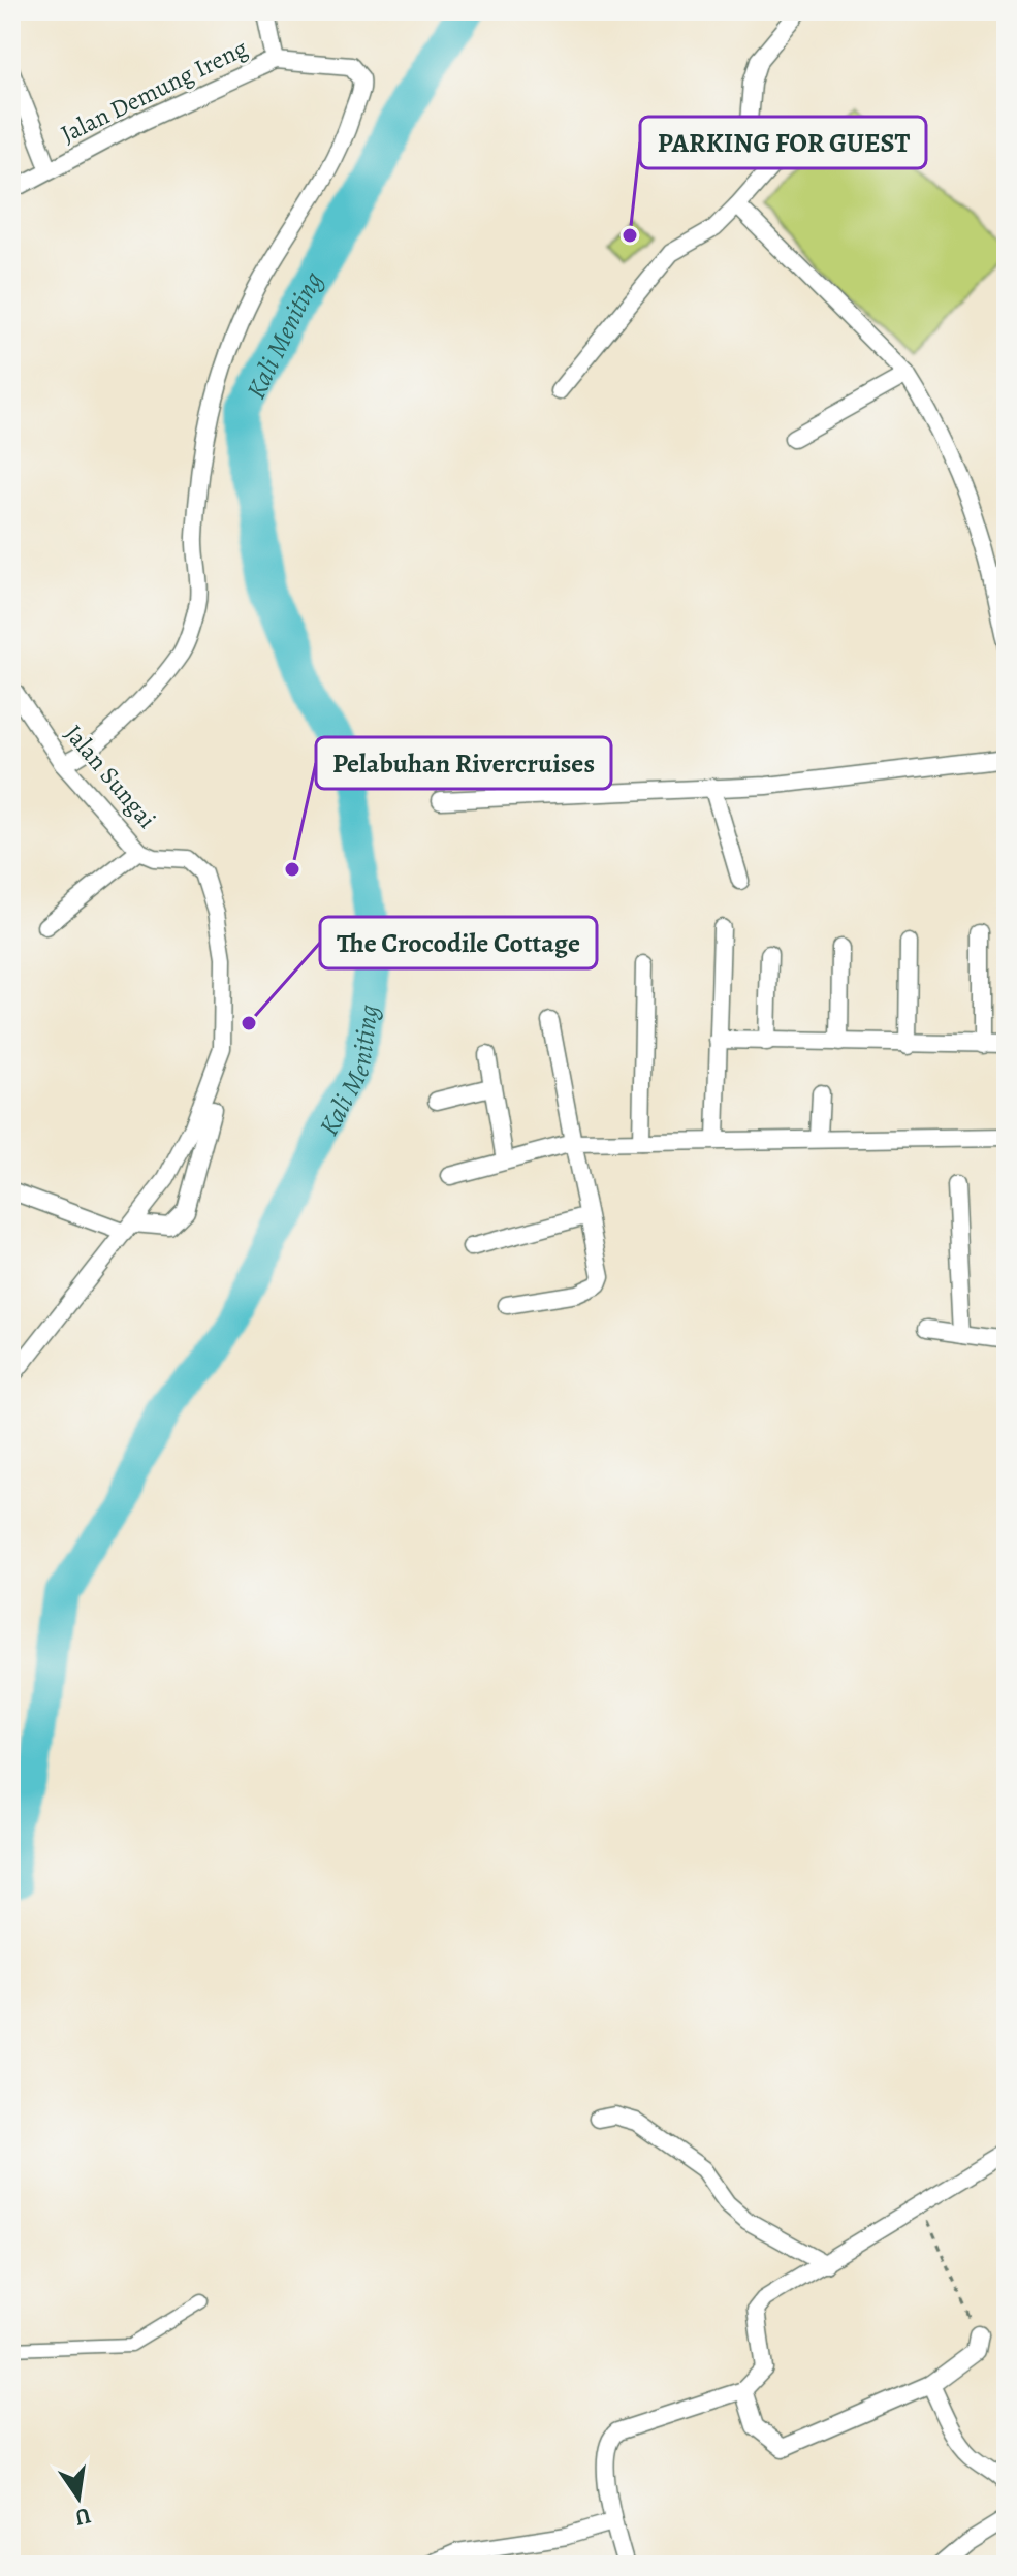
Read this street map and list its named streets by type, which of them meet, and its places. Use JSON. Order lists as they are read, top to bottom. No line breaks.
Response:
{"streets":{"street":["Jalan Demung Ireng","Jalan Sungai"]},"water":["Kali Meniting"],"places":["PARKING FOR GUEST","Pelabuhan Rivercruises","The Crocodile Cottage"],"north":"bottom"}
